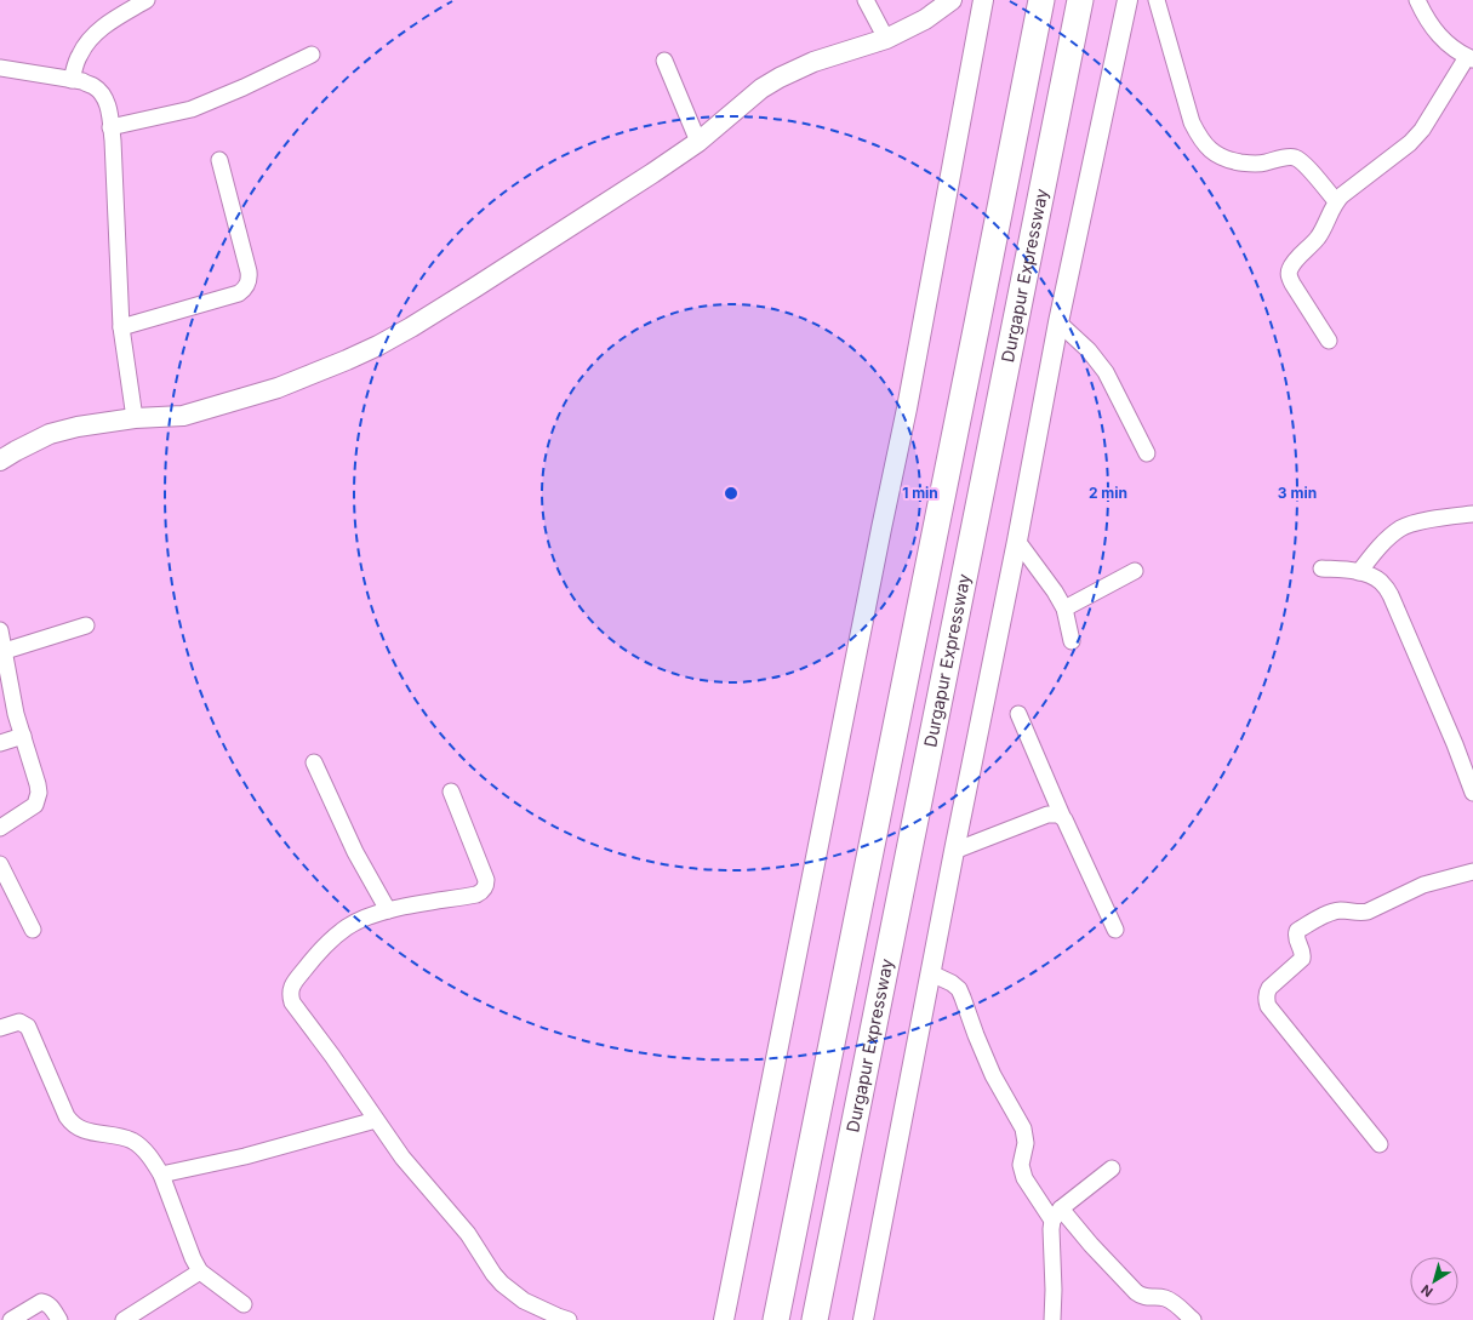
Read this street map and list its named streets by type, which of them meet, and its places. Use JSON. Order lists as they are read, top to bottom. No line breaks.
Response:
{"streets":{"highway":["Durgapur Expressway"]},"north":"bottom left","rings":["1 min","2 min","3 min"]}
